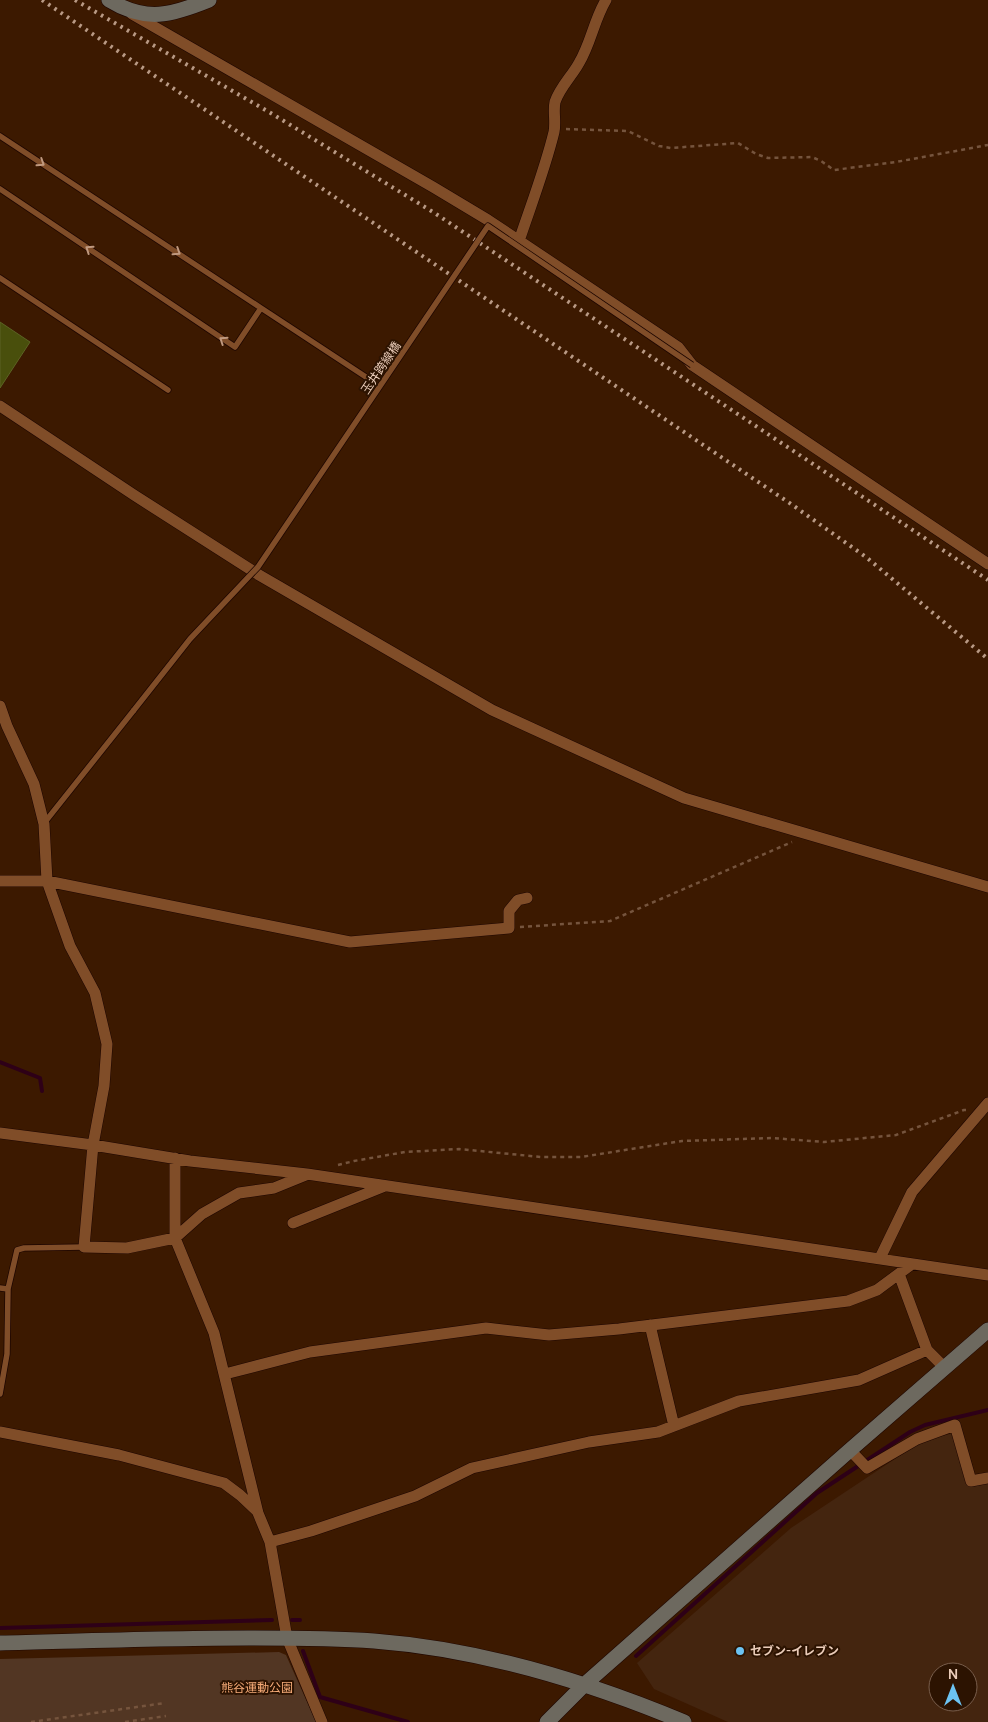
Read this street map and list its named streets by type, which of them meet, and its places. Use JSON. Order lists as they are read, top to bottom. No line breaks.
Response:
{"streets":{"lane":["玉井跨線橋"]},"parks":["熊谷運動公園"],"places":["セブン-イレブン"],"north":"top"}
